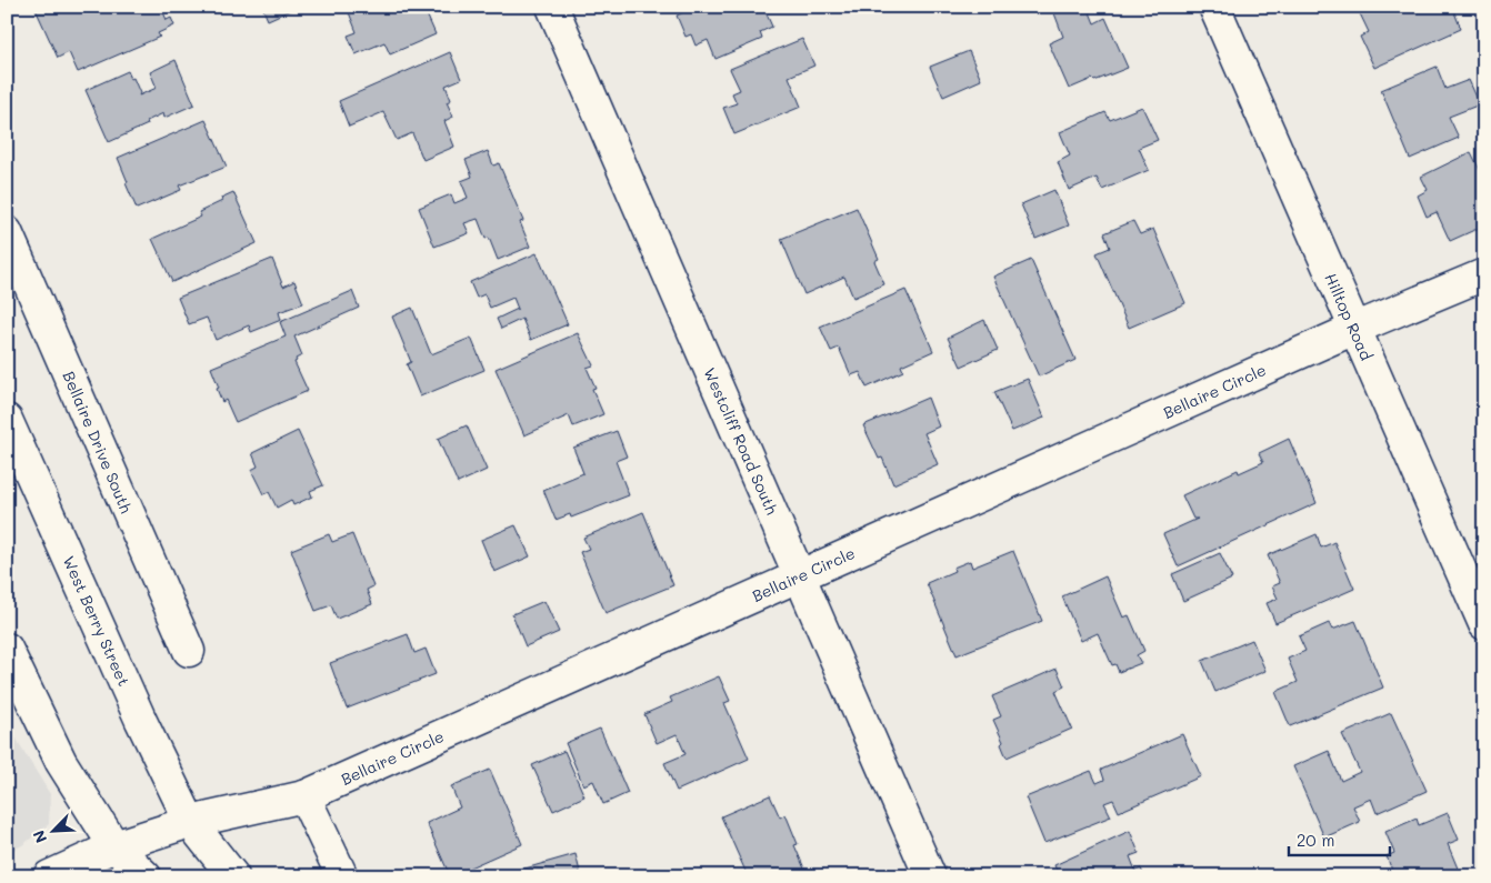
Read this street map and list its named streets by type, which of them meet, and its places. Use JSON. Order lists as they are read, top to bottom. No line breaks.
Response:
{"streets":{"street":["Hilltop Road","Bellaire Circle","Westcliff Road South","Bellaire Drive South","West Berry Street"]},"crossings":[["Hilltop Road","Bellaire Circle"],["Bellaire Circle","Westcliff Road South"],["Bellaire Circle","West Berry Street"]],"scale_bar":"20 m","north":"bottom left"}
